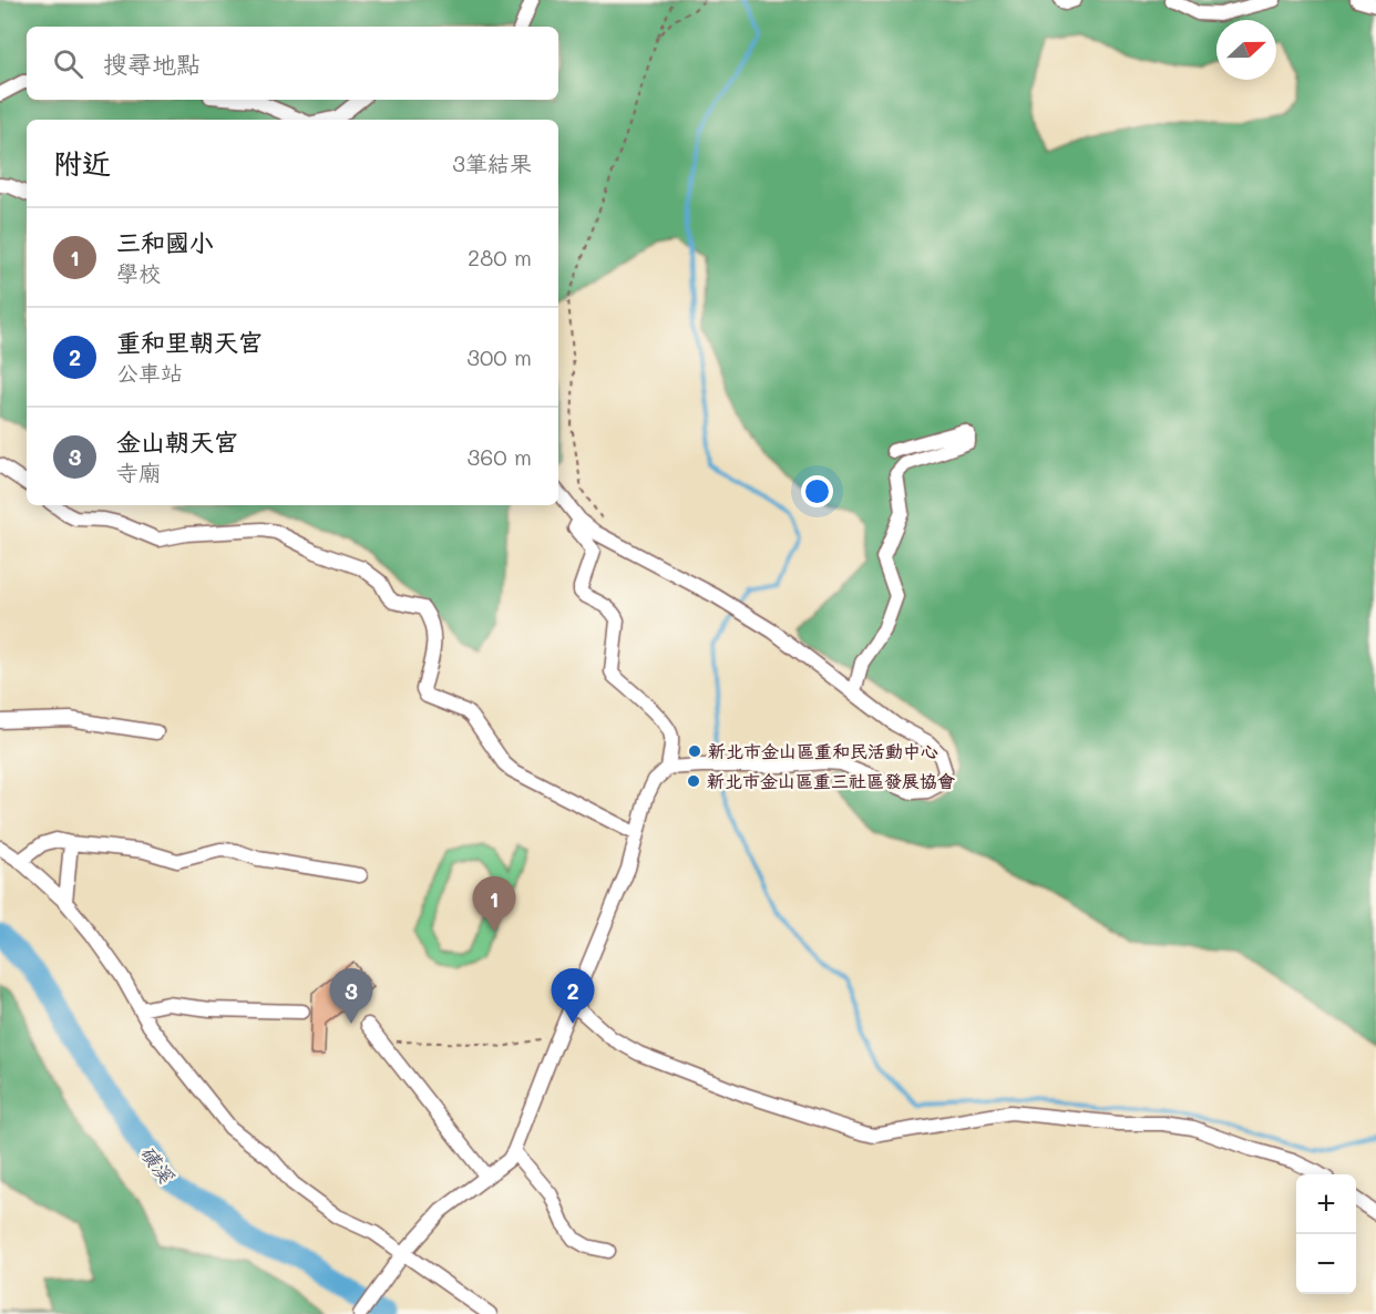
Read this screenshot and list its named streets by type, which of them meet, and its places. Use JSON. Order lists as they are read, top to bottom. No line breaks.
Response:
{"water":["磺溪"],"places":["新北市金山區重和民活動中心","新北市金山區重三社區發展協會"],"north":"right","page":{"search":"搜尋地點","heading":["附近","3筆結果"],"list":[{"mark":"1","name":"三和國小","note":"學校","value":"280 m"},{"mark":"2","name":"重和里朝天宮","note":"公車站","value":"300 m"},{"mark":"3","name":"金山朝天宮","note":"寺廟","value":"360 m"}],"pins":["1","2","3"],"map_buttons":["+","−"]}}
